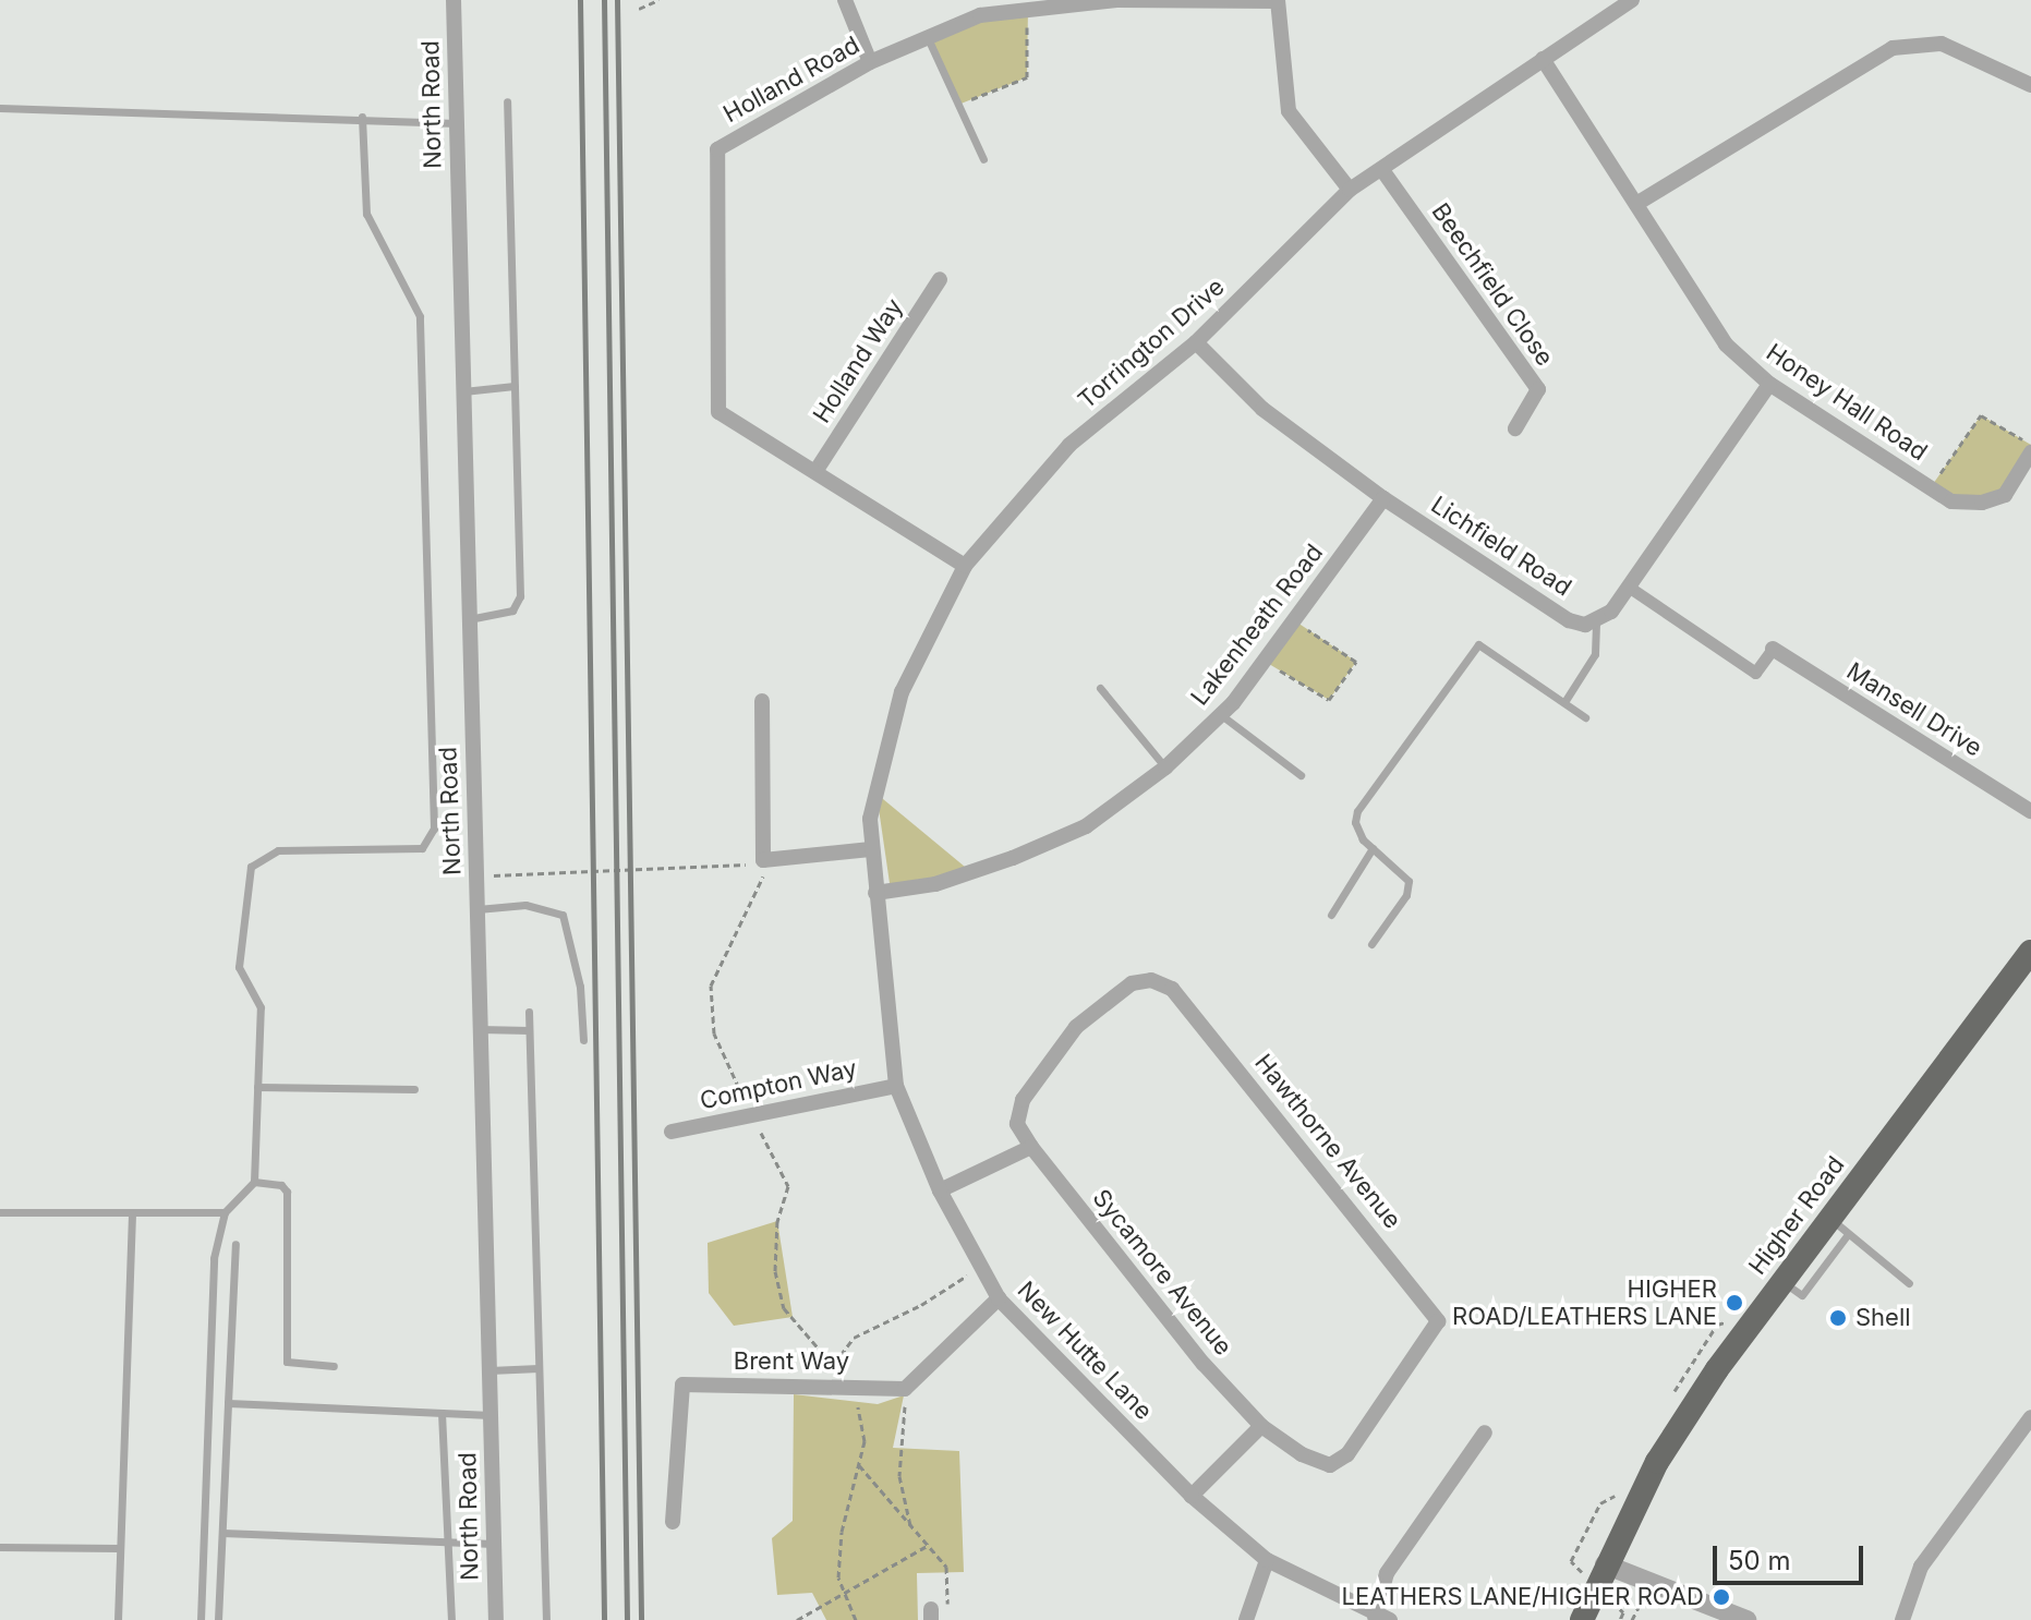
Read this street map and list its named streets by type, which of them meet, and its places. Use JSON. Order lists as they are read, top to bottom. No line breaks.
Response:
{"streets":{"highway":["Higher Road"],"street":["Holland Road","North Road","Beechfield Close","Torrington Drive","Holland Way","Honey Hall Road","Lichfield Road","Lakenheath Road","Mansell Drive","Compton Way","Hawthorne Avenue","Sycamore Avenue","New Hutte Lane","Brent Way"]},"crossings":[["Holland Road","Torrington Drive"],["Holland Road","Holland Way"],["Beechfield Close","Torrington Drive"],["Torrington Drive","Honey Hall Road"],["Torrington Drive","Lichfield Road"],["Torrington Drive","New Hutte Lane"],["Lichfield Road","Lakenheath Road"],["Lakenheath Road","New Hutte Lane"],["Compton Way","New Hutte Lane"],["Hawthorne Avenue","Sycamore Avenue"]],"places":["HIGHER ROAD/LEATHERS LANE","Shell","LEATHERS LANE/HIGHER ROAD"],"scale_bar":"50 m"}
